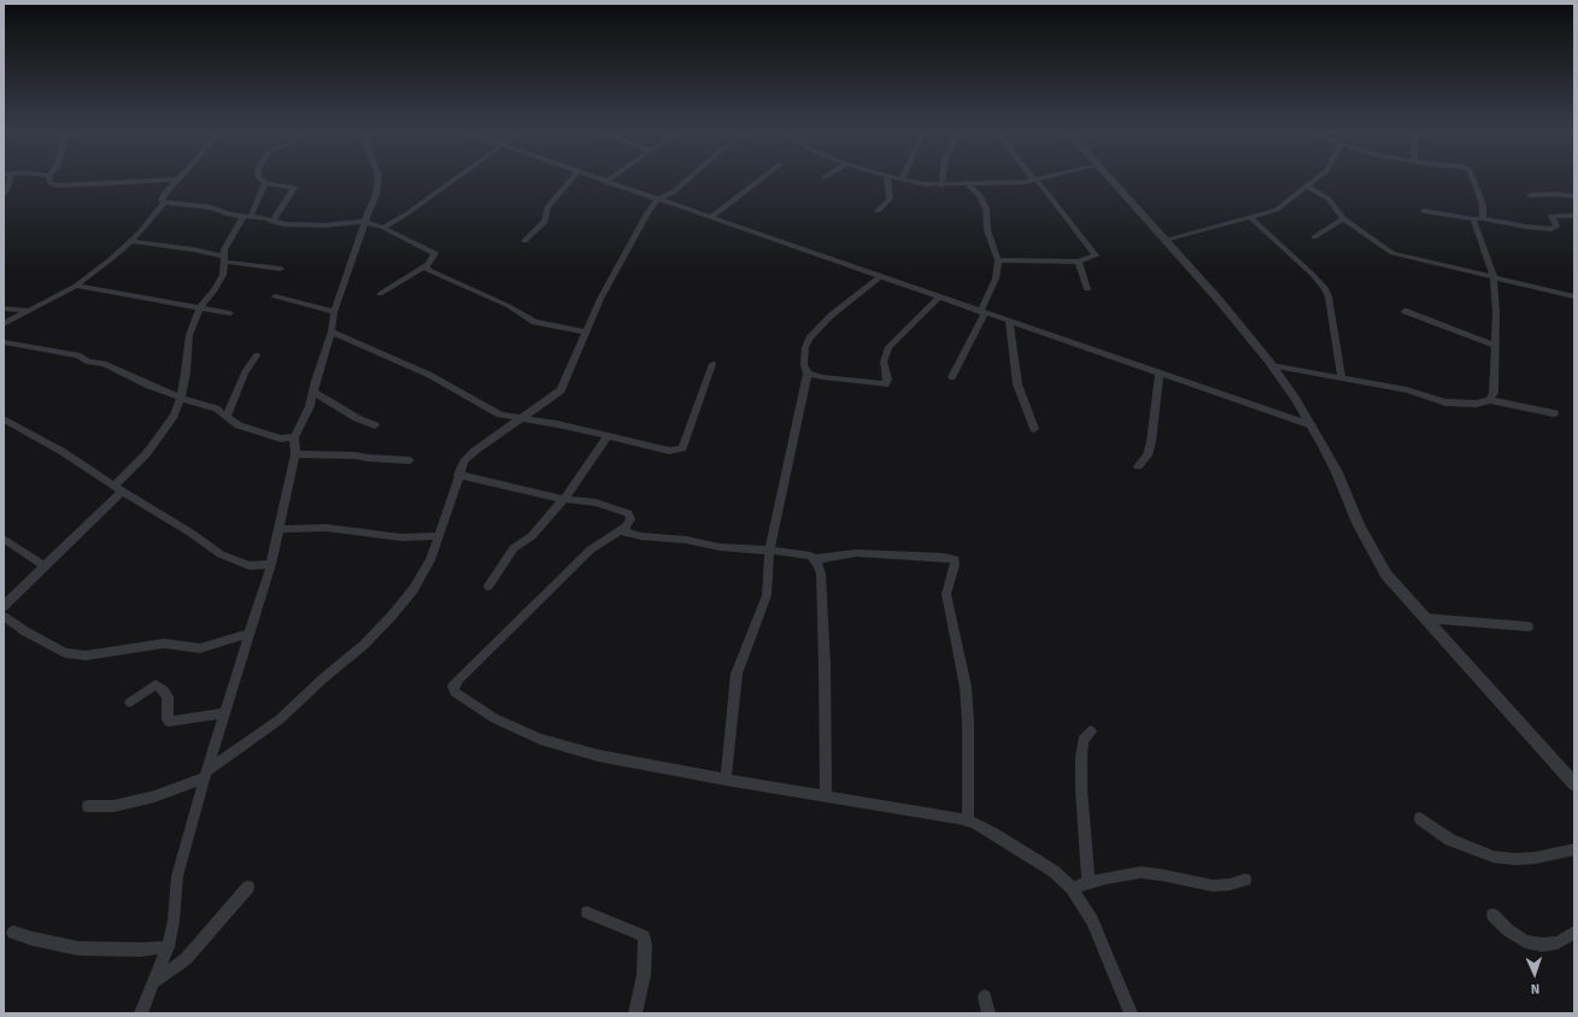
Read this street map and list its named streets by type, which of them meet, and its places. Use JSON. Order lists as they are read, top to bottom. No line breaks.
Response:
{"north":"bottom"}
